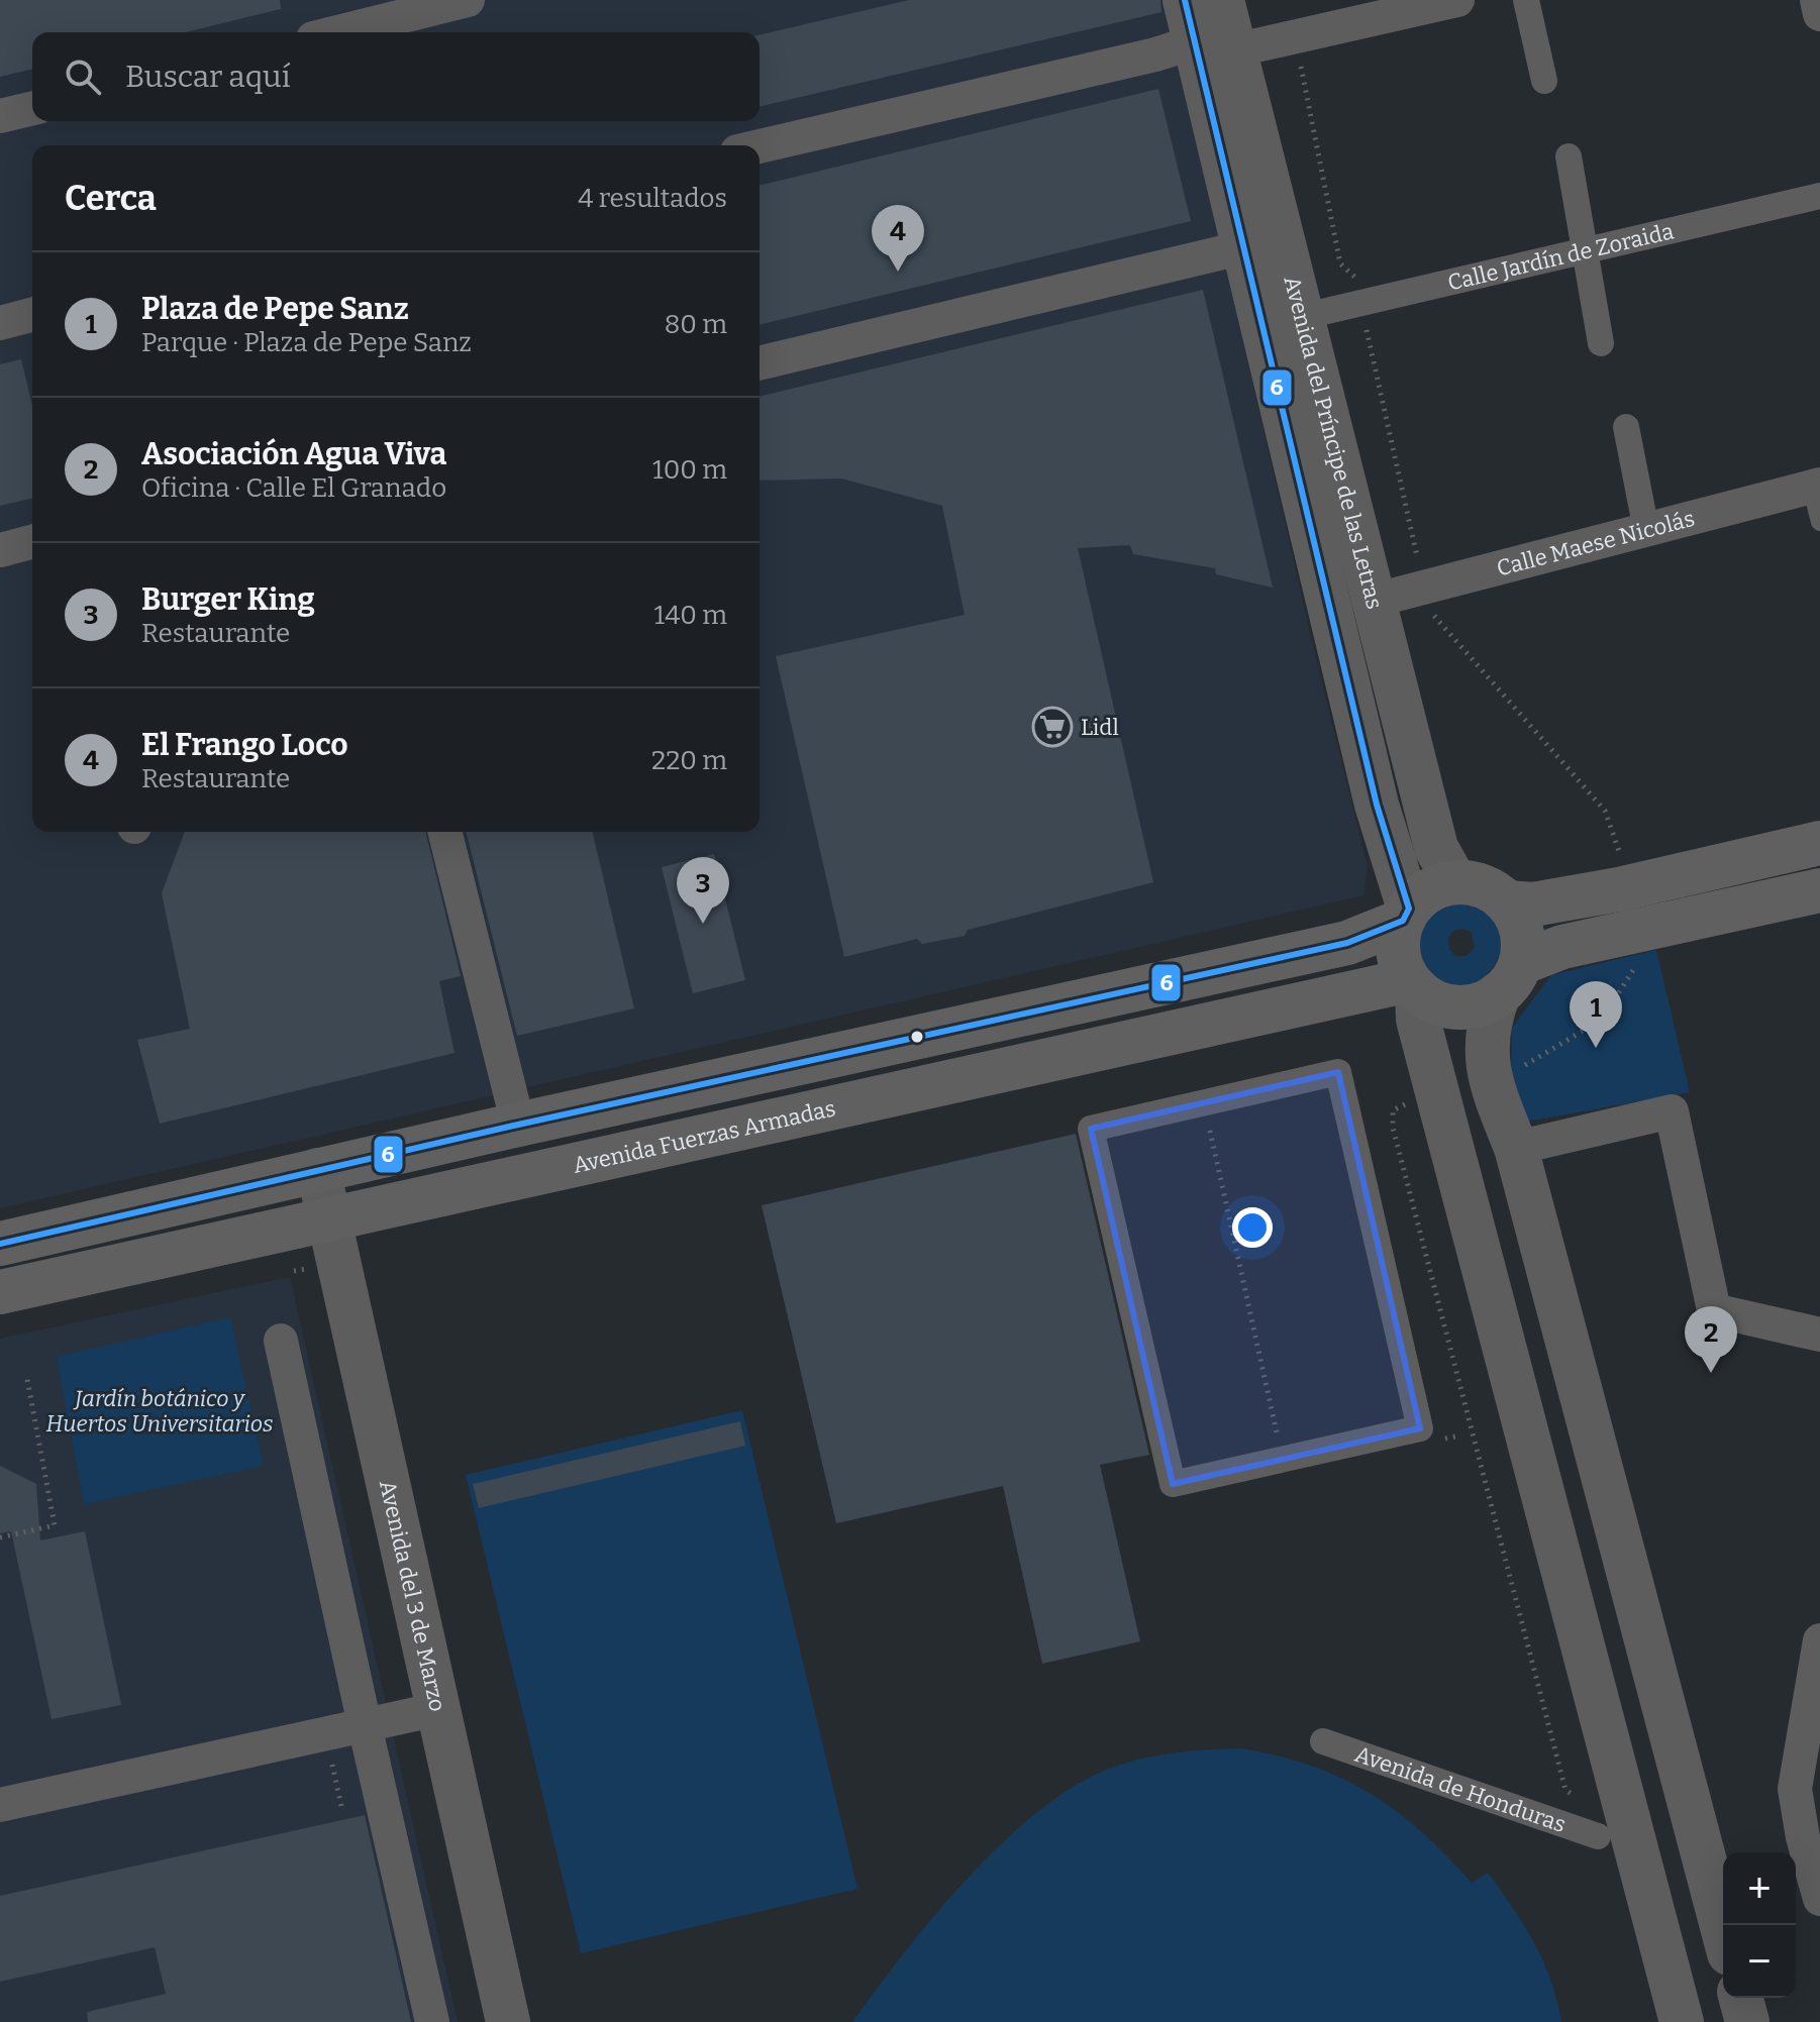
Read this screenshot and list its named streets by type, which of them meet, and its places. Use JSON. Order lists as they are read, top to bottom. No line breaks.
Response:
{"streets":{"main road":["Avenida Fuerzas Armadas"],"street":["Calle Jardín de Zoraida","Avenida del Príncipe de las Letras","Calle Maese Nicolás","Avenida del 3 de Marzo","Avenida de Honduras"]},"crossings":[["Calle Jardín de Zoraida","Avenida del Príncipe de las Letras"],["Avenida del Príncipe de las Letras","Calle Maese Nicolás"],["Avenida del Príncipe de las Letras","Avenida Fuerzas Armadas"],["Avenida Fuerzas Armadas","Avenida del 3 de Marzo"]],"parks":["Jardín botánico y Huertos Universitarios"],"places":{"supermarket":["Lidl"]},"lines":["transit line 6"],"page":{"search":"Buscar aquí","heading":["Cerca","4 resultados"],"pins":["4","3","1","2"],"list":[{"mark":"1","name":"Plaza de Pepe Sanz","note":"Parque · Plaza de Pepe Sanz","value":"80 m"},{"mark":"2","name":"Asociación Agua Viva","note":"Oficina · Calle El Granado","value":"100 m"},{"mark":"3","name":"Burger King","note":"Restaurante","value":"140 m"},{"mark":"4","name":"El Frango Loco","note":"Restaurante","value":"220 m"}],"map_buttons":["+","−"]}}
